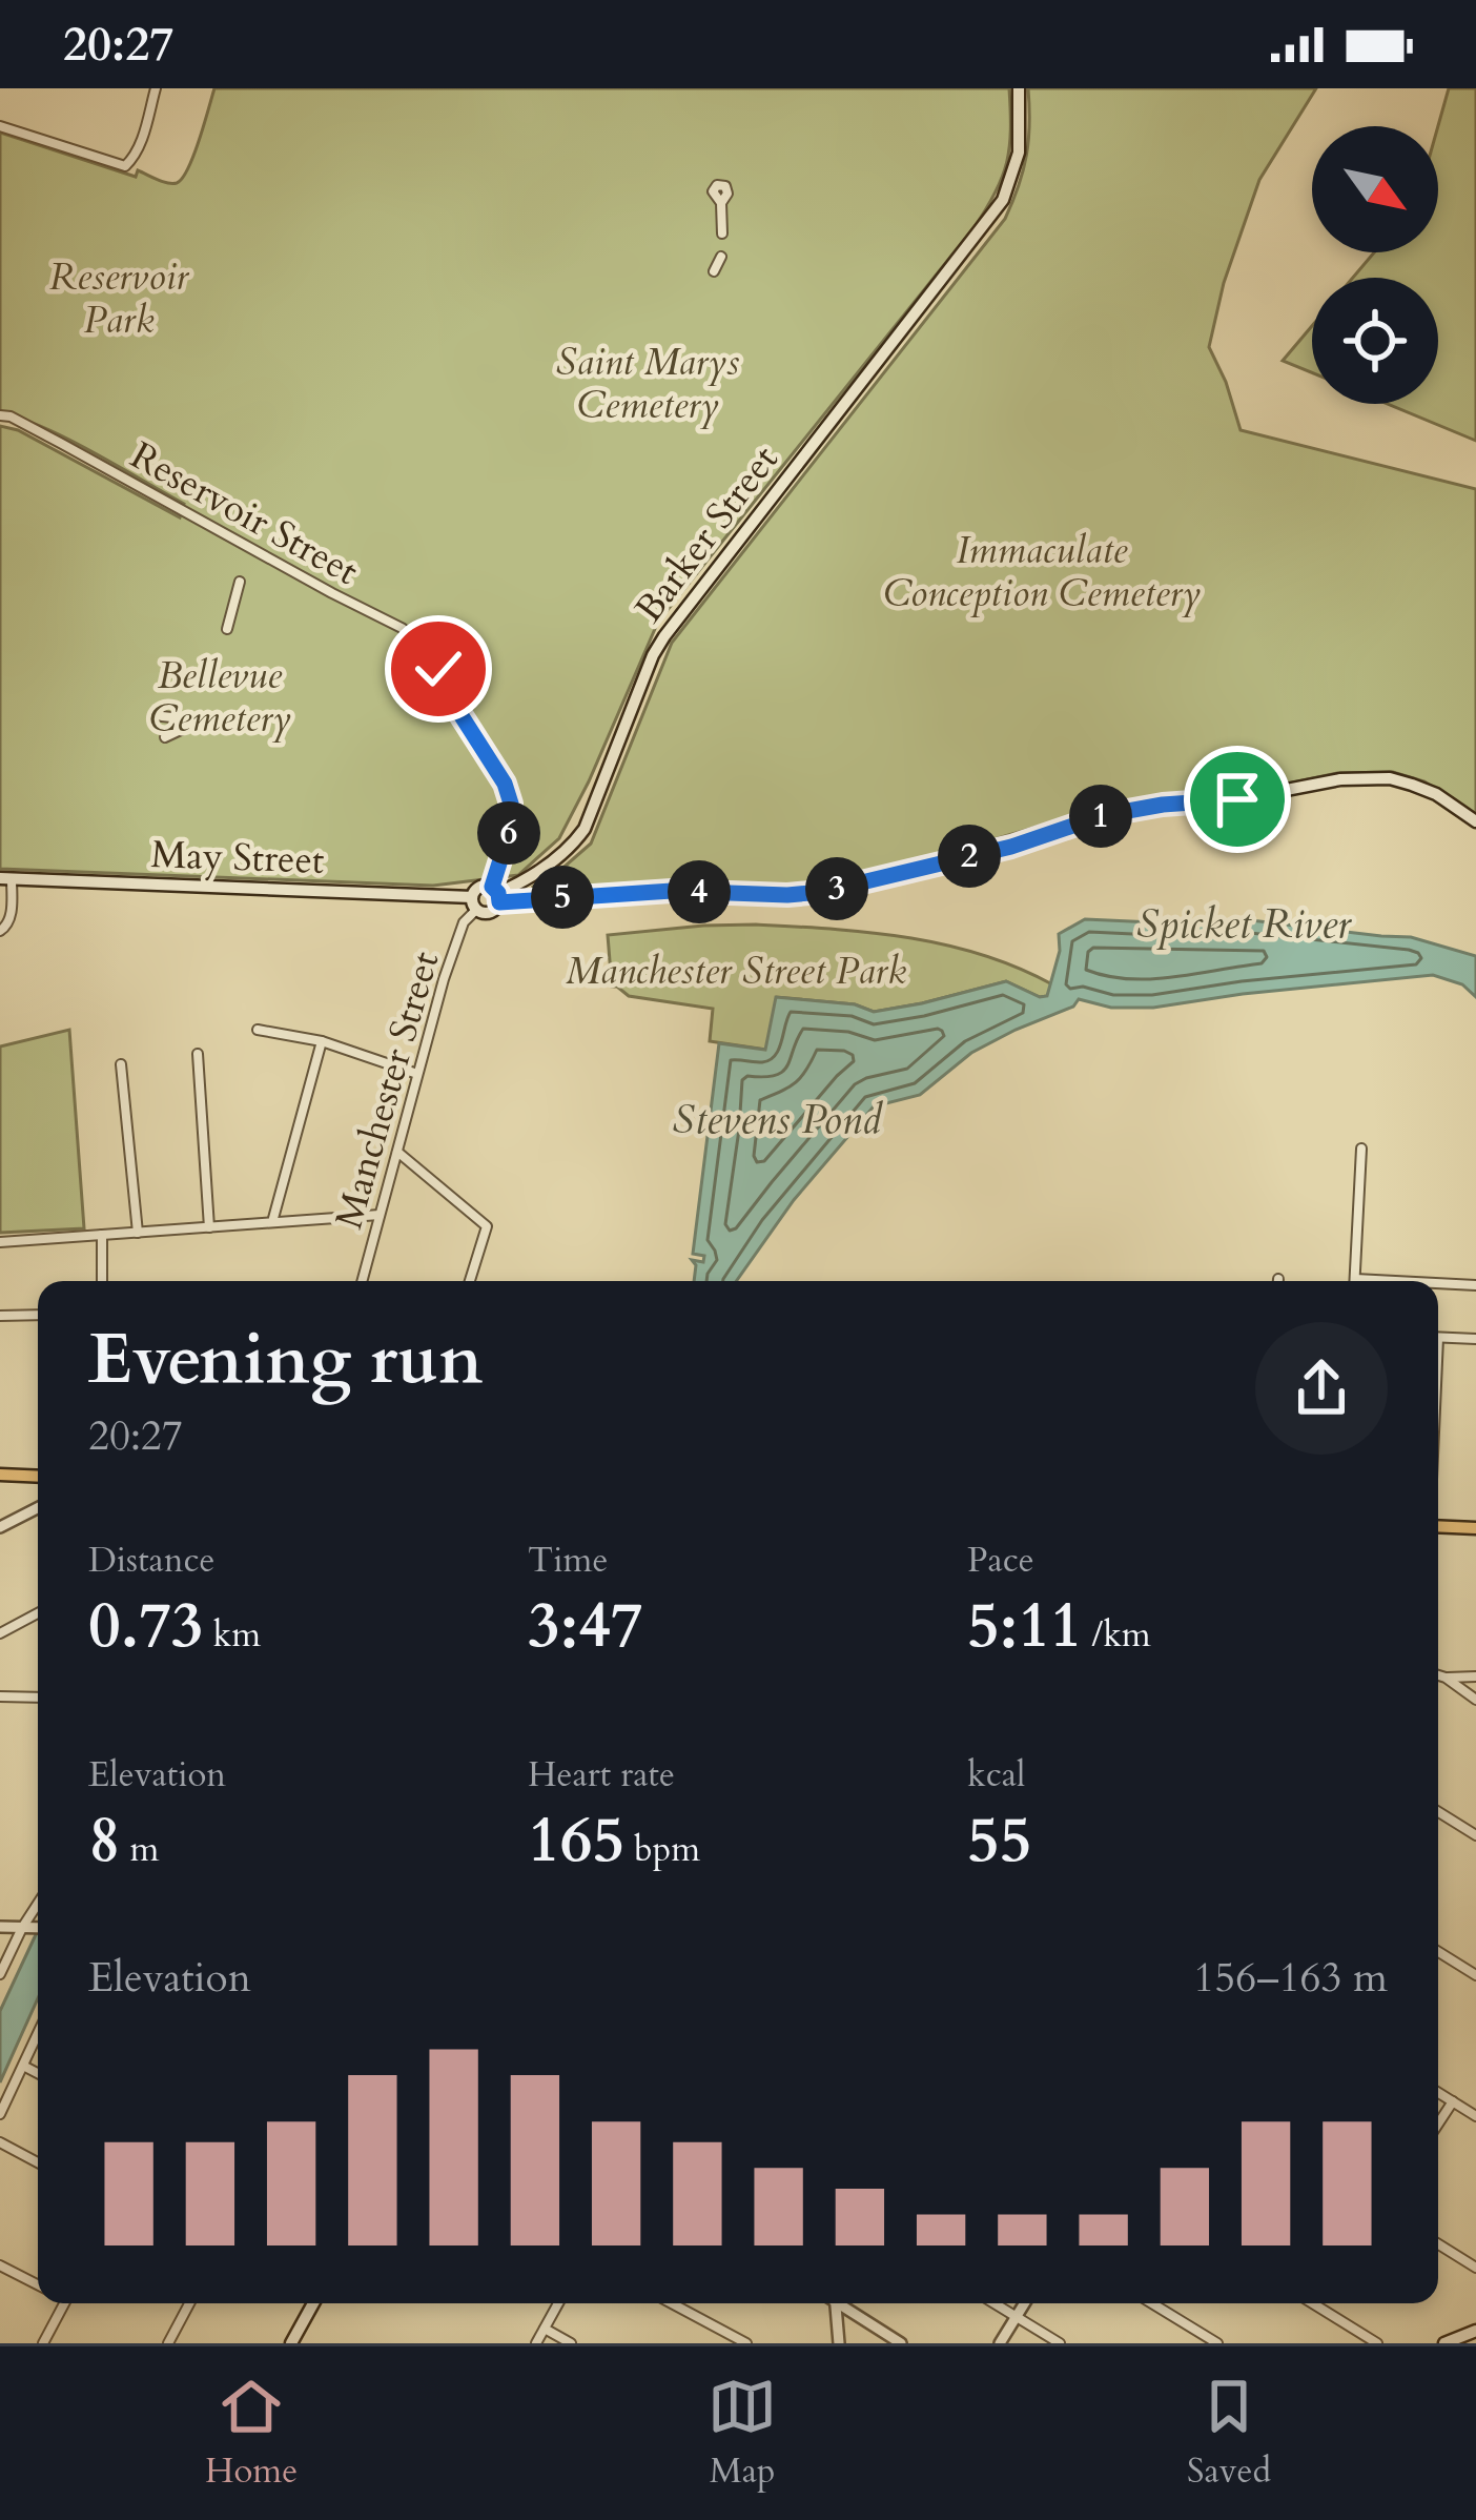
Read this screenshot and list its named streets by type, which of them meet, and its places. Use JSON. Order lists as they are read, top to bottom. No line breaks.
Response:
{"streets":{"main road":["Barker Street","May Street"],"street":["Reservoir Street","Manchester Street"]},"crossings":[["Reservoir Street","Barker Street"],["May Street","Manchester Street"]],"water":["Spicket River","Stevens Pond"],"parks":["Reservoir Park","Saint Marys Cemetery","Immaculate Conception Cemetery","Bellevue Cemetery","Manchester Street Park"],"north":"bottom right","page":{"status":"20:27","pins":["1","6","2","3","4","5"],"heading":["Evening run","20:27"],"stats":[["Distance","0.73 km"],["Time","3:47"],["Pace","5:11 /km"],["Elevation","8 m"],["Heart rate","165 bpm"],["kcal","55"]],"chart":["Elevation","156–163 m"],"tabs":["Home","Map","Saved"]}}
